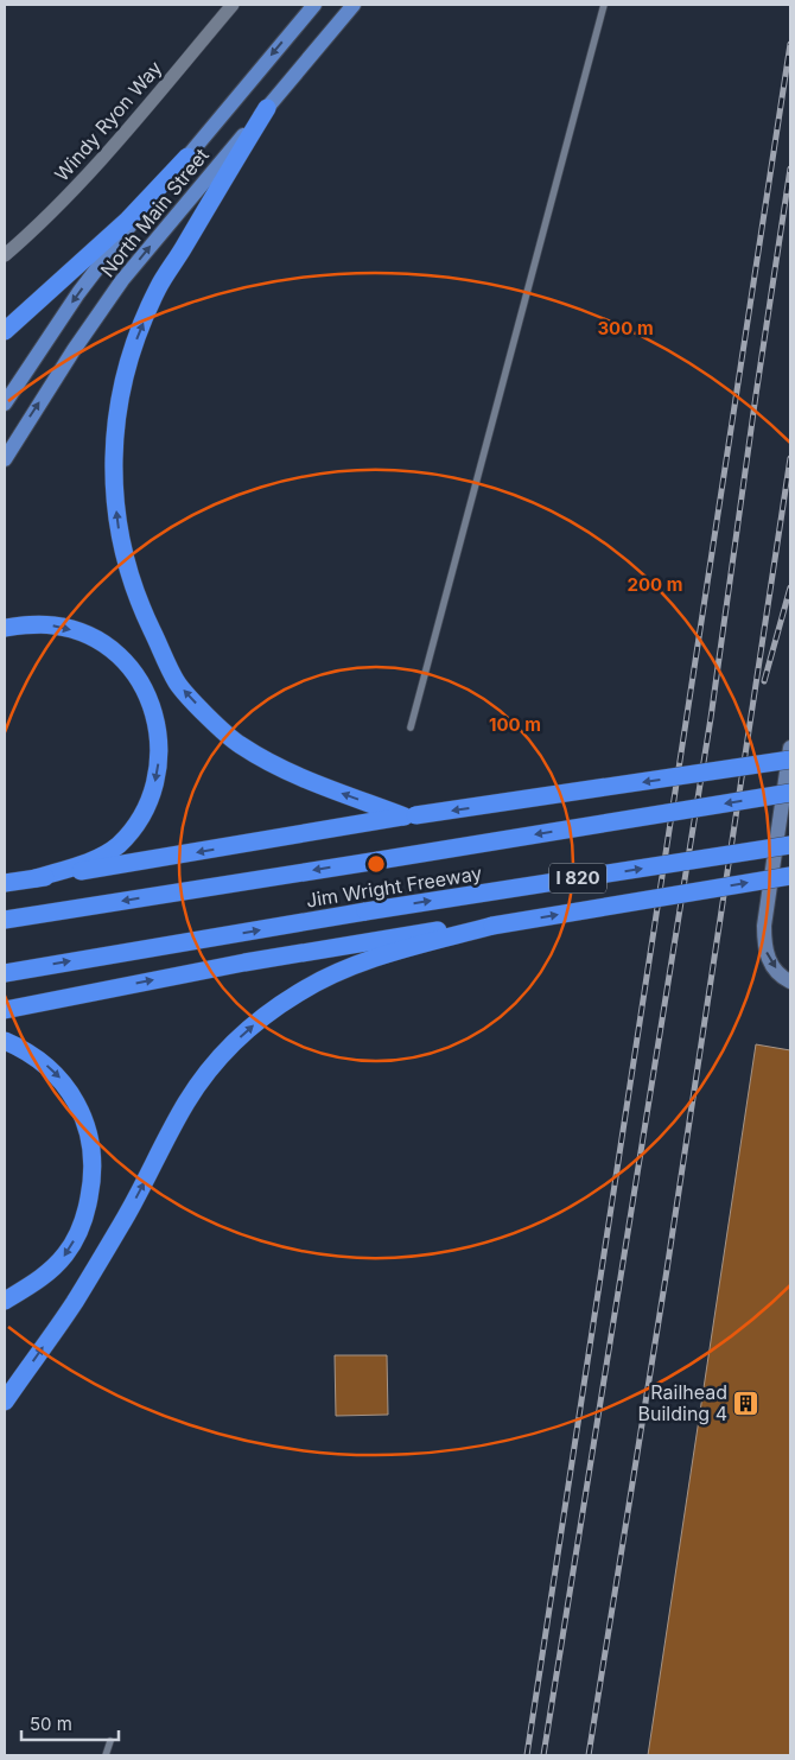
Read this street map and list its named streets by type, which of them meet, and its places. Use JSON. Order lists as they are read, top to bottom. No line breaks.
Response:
{"streets":{"highway":["I 820","Jim Wright Freeway"],"main road":["North Main Street"],"street":["Windy Ryon Way"]},"places":{"building":["Railhead Building 4"]},"scale_bar":"50 m","rings":["300 m","200 m","100 m"]}
